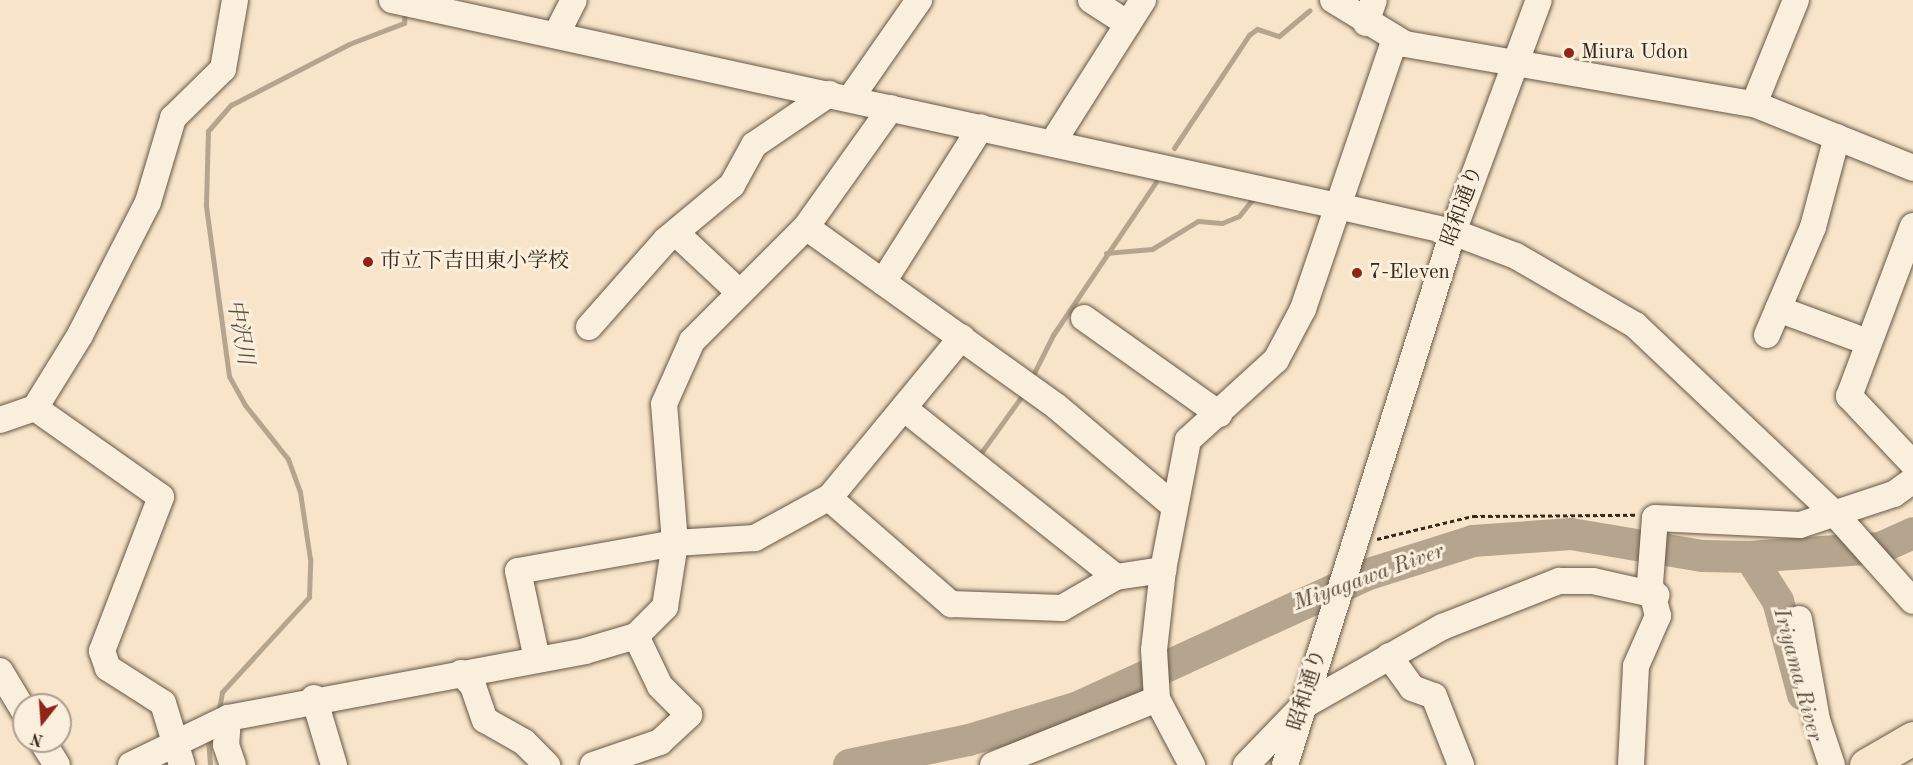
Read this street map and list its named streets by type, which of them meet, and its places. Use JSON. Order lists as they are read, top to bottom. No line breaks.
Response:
{"streets":{"street":["昭和通り"]},"water":["中沢川","Miyagawa River","Iriyama River"],"places":["Miura Udon","市立下吉田東小学校","7-Eleven"],"north":"bottom"}
